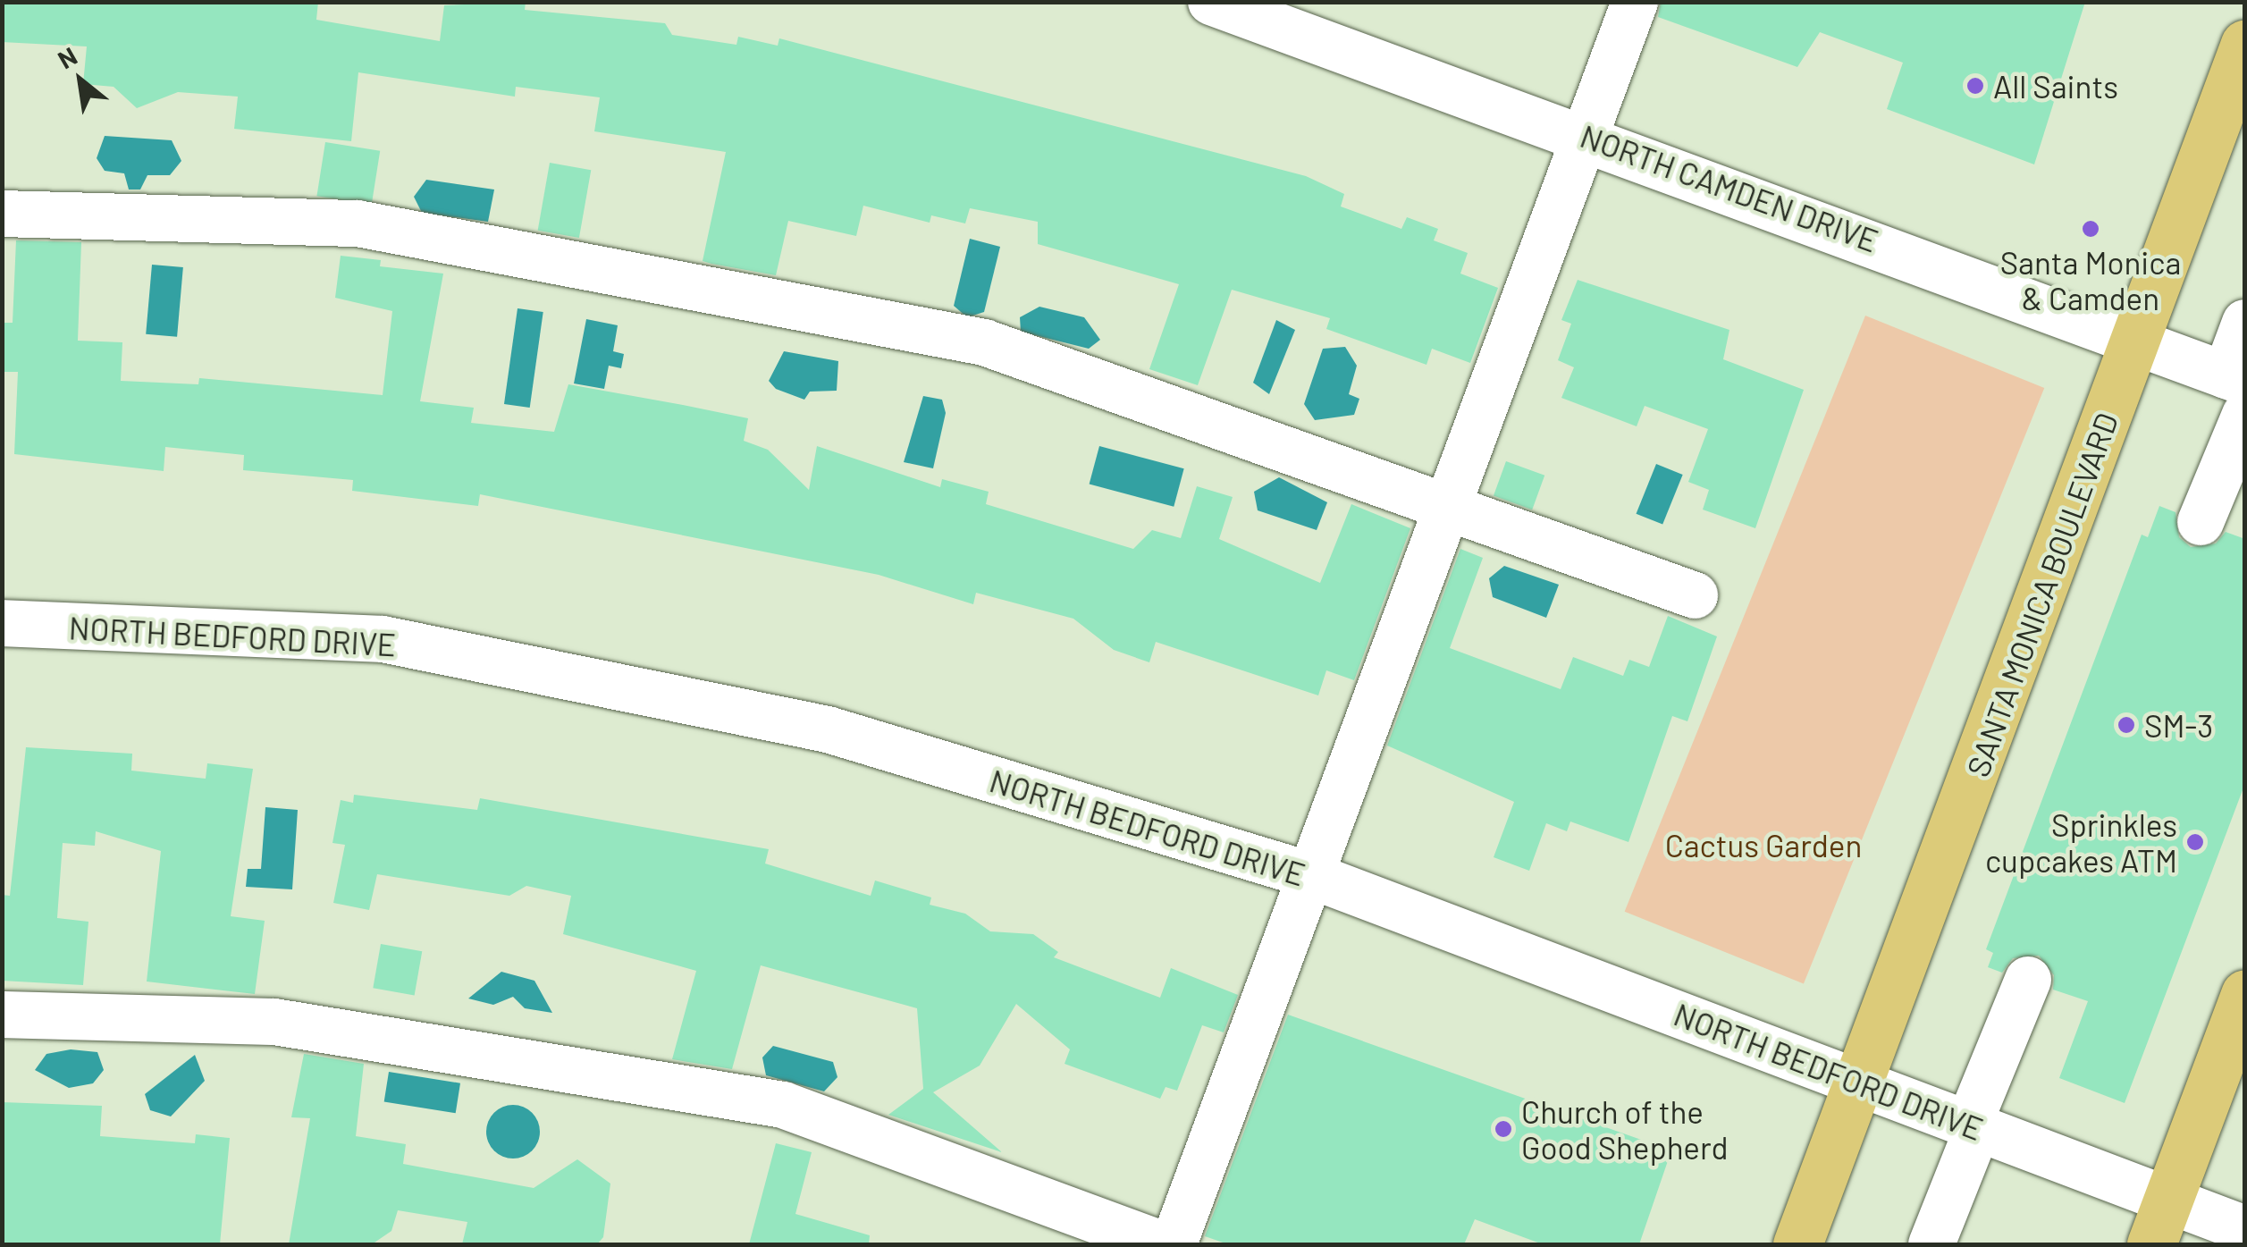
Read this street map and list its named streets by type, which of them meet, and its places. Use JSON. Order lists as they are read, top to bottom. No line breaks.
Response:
{"streets":{"main road":["SANTA MONICA BOULEVARD"],"street":["NORTH CAMDEN DRIVE","NORTH BEDFORD DRIVE"]},"crossings":[["NORTH CAMDEN DRIVE","SANTA MONICA BOULEVARD"],["SANTA MONICA BOULEVARD","NORTH BEDFORD DRIVE"]],"parks":["Cactus Garden"],"places":["All Saints","Santa Monica & Camden","SM-3","Sprinkles cupcakes ATM","Church of the Good Shepherd"],"north":"top left"}
